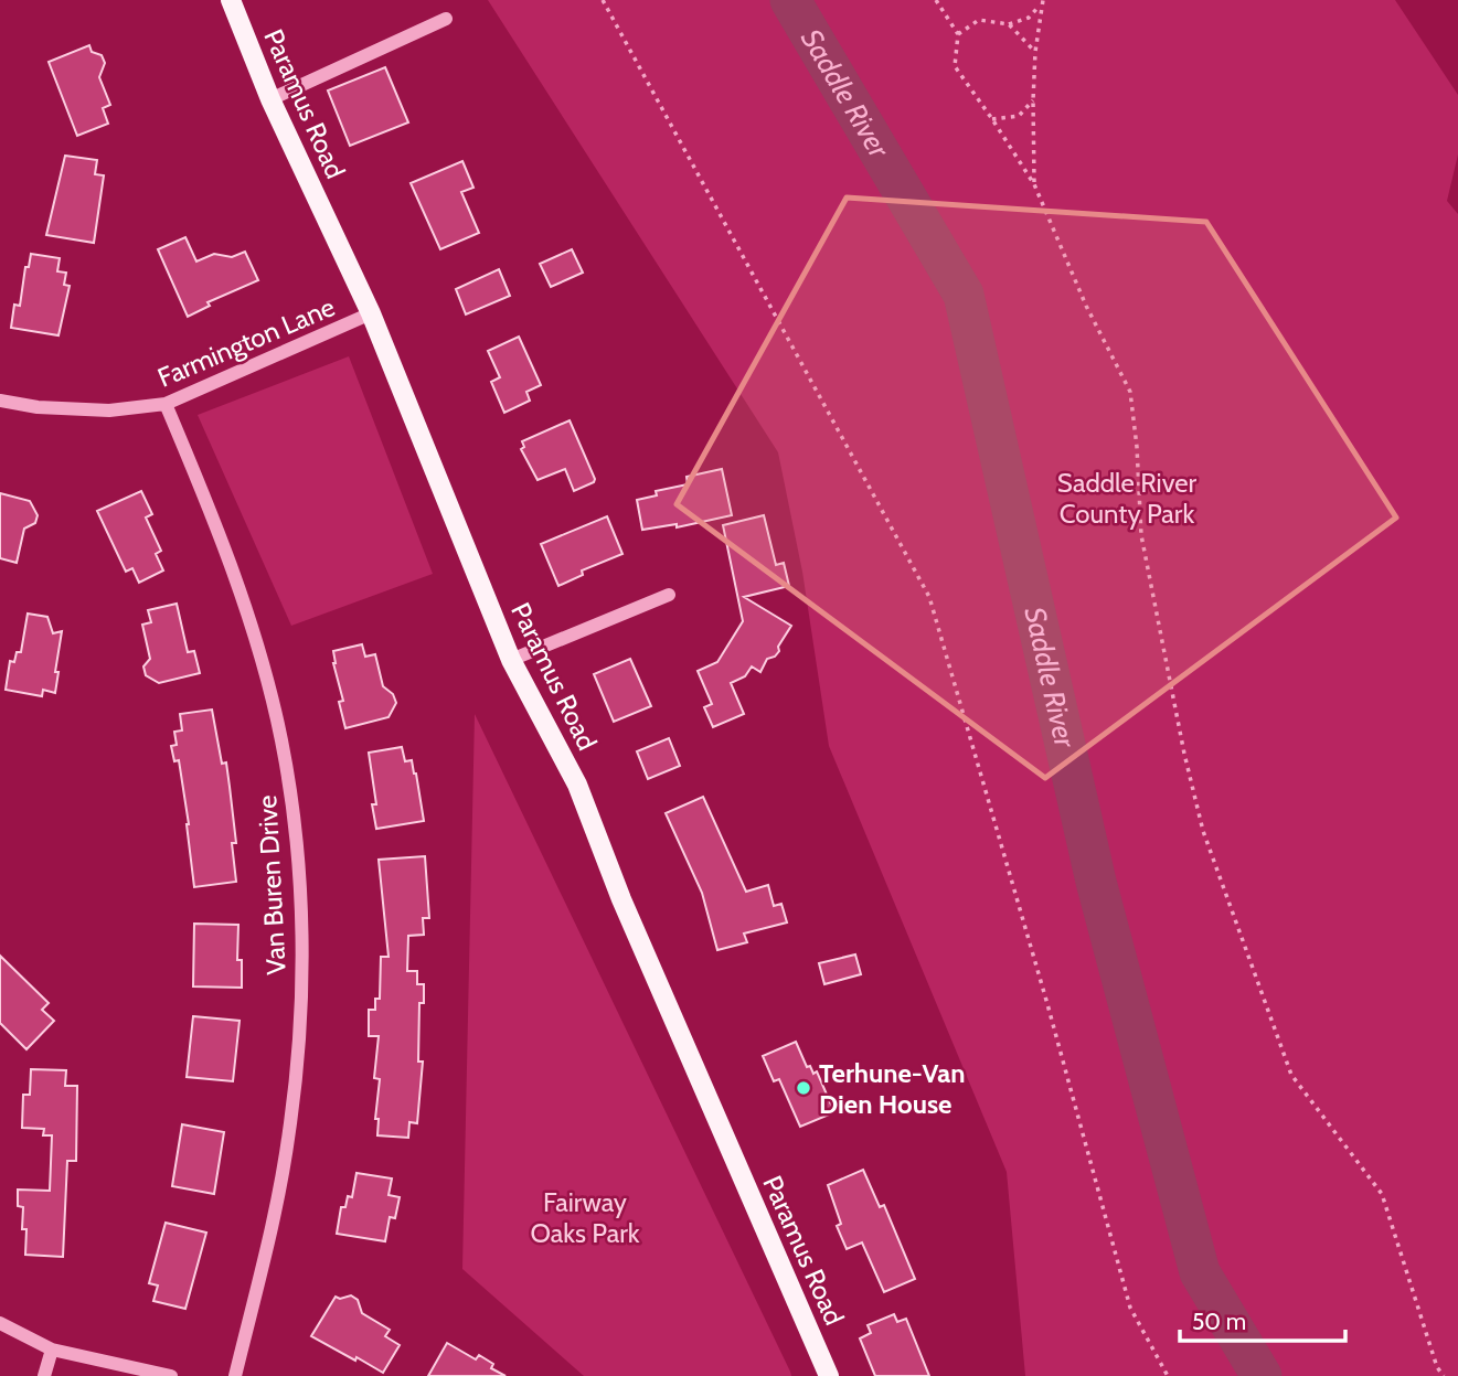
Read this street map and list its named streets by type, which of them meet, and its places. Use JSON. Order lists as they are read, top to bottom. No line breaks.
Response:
{"streets":{"main road":["Paramus Road"],"street":["Farmington Lane","Van Buren Drive"]},"crossings":[["Paramus Road","Farmington Lane"],["Farmington Lane","Van Buren Drive"]],"water":["Saddle River"],"parks":["Saddle River County Park","Fairway Oaks Park"],"places":["Terhune-Van Dien House"],"scale_bar":"50 m"}
